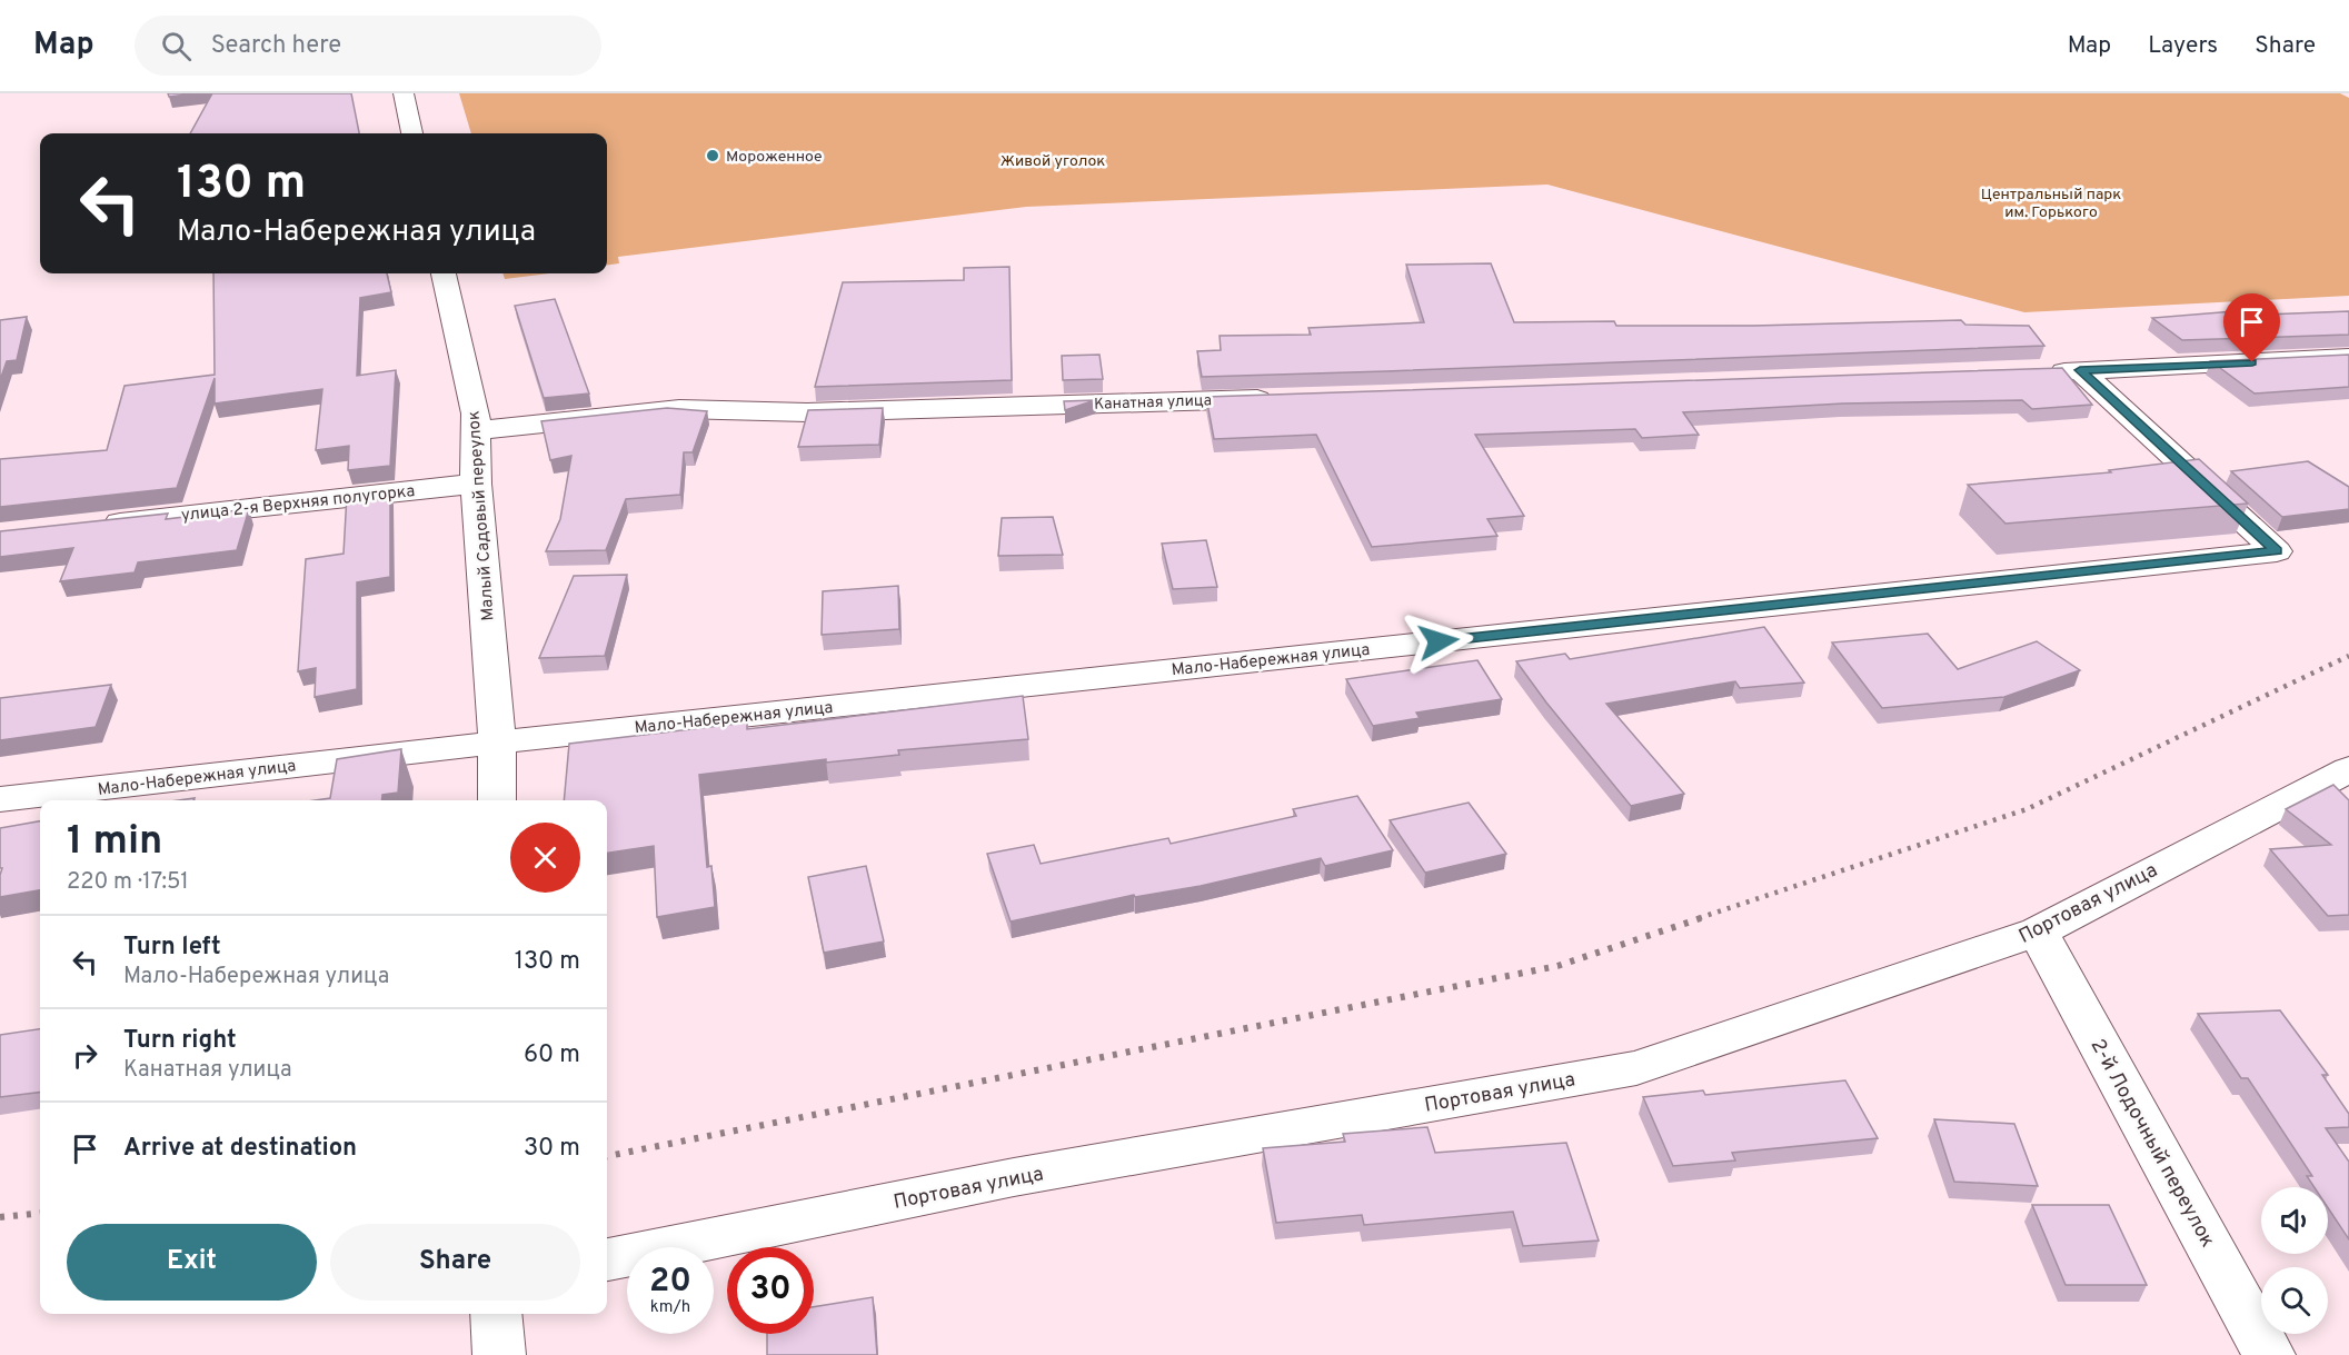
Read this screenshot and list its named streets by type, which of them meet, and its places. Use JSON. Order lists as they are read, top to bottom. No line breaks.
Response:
{"streets":{"street":["Канатная улица","улица 2-я Верхняя полугорка","Малый Садовый переулок","Мало-Набережная улица","Портовая улица","2-й Лодочный переулок"]},"crossings":[["Канатная улица","Малый Садовый переулок"],["улица 2-я Верхняя полугорка","Малый Садовый переулок"],["Малый Садовый переулок","Мало-Набережная улица"],["Портовая улица","2-й Лодочный переулок"]],"parks":["Живой уголок","Центральный парк им. Горького"],"places":["Мороженное"],"page":{"header":"Map","search":"Search here","nav":["Map","Layers","Share"],"turn":["130 m","Мало-Набережная улица"],"heading":["1 min","220 m · 17:51"],"list":[{"name":"Turn left","note":"Мало-Набережная улица","value":"130 m"},{"name":"Turn right","note":"Канатная улица","value":"60 m"},{"name":"Arrive at destination","value":"30 m"}],"buttons":["Exit","Share"],"speed":"20 km/h","limit":"30"}}
